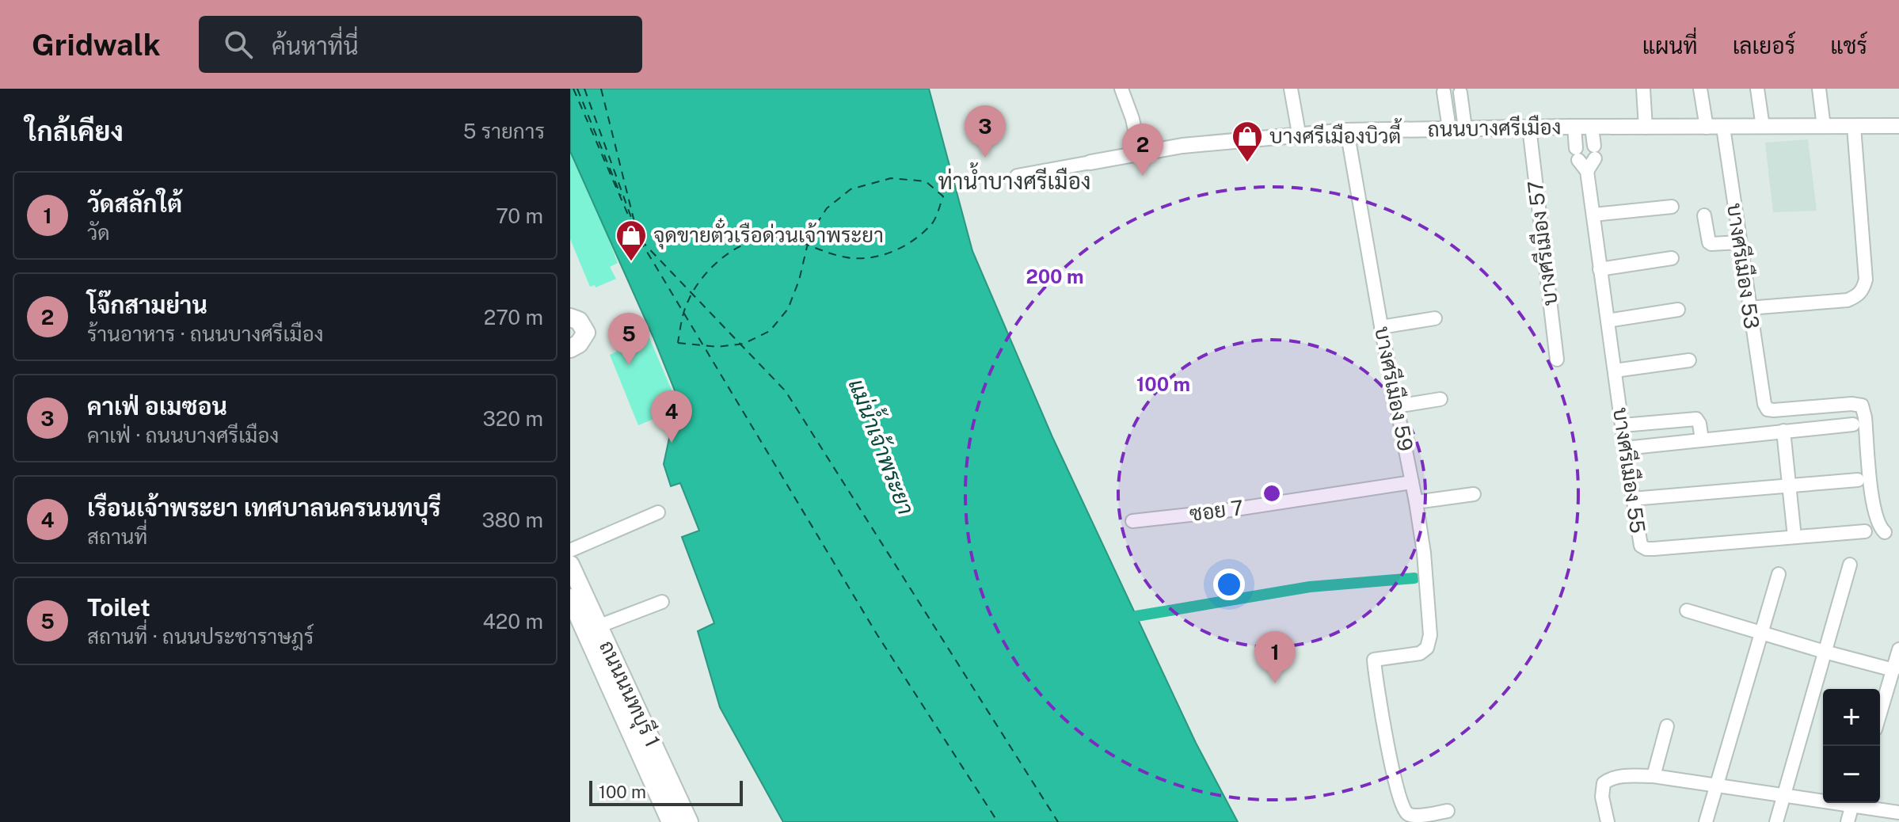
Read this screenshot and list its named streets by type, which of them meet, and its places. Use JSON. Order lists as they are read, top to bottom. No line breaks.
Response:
{"streets":{"main road":["ถนนนนทบุรี 1"],"street":["ถนนบางศรีเมือง","บางศรีเมือง 57","บางศรีเมือง 53","บางศรีเมือง 59","บางศรีเมือง 55","ซอย 7"]},"crossings":[["ถนนบางศรีเมือง","บางศรีเมือง 57"],["ถนนบางศรีเมือง","บางศรีเมือง 53"],["ถนนบางศรีเมือง","บางศรีเมือง 59"],["ถนนบางศรีเมือง","บางศรีเมือง 55"],["บางศรีเมือง 59","ซอย 7"]],"districts":["ท่าน้ำบางศรีเมือง"],"water":["แม่น้ำเจ้าพระยา"],"places":{"shop":["บางศรีเมืองบิวตี้","จุดขายตั๋วเรือด่วนเจ้าพระยา"]},"scale_bar":"100 m","page":{"header":"Gridwalk","search":"ค้นหาที่นี่","nav":["แผนที่","เลเยอร์","แชร์"],"heading":["ใกล้เคียง","5 รายการ"],"pins":["3","2","5","4","1"],"list":[{"mark":"1","name":"วัดสลักใต้","note":"วัด","value":"70 m"},{"mark":"2","name":"โจ๊กสามย่าน","note":"ร้านอาหาร · ถนนบางศรีเมือง","value":"270 m"},{"mark":"3","name":"คาเฟ่ อเมซอน","note":"คาเฟ่ · ถนนบางศรีเมือง","value":"320 m"},{"mark":"4","name":"เรือนเจ้าพระยา เทศบาลนครนนทบุรี","note":"สถานที่","value":"380 m"},{"mark":"5","name":"Toilet","note":"สถานที่ · ถนนประชาราษฎร์","value":"420 m"}],"map_buttons":["+","−"],"scale":"100 m"},"rings":["200 m","100 m"]}
